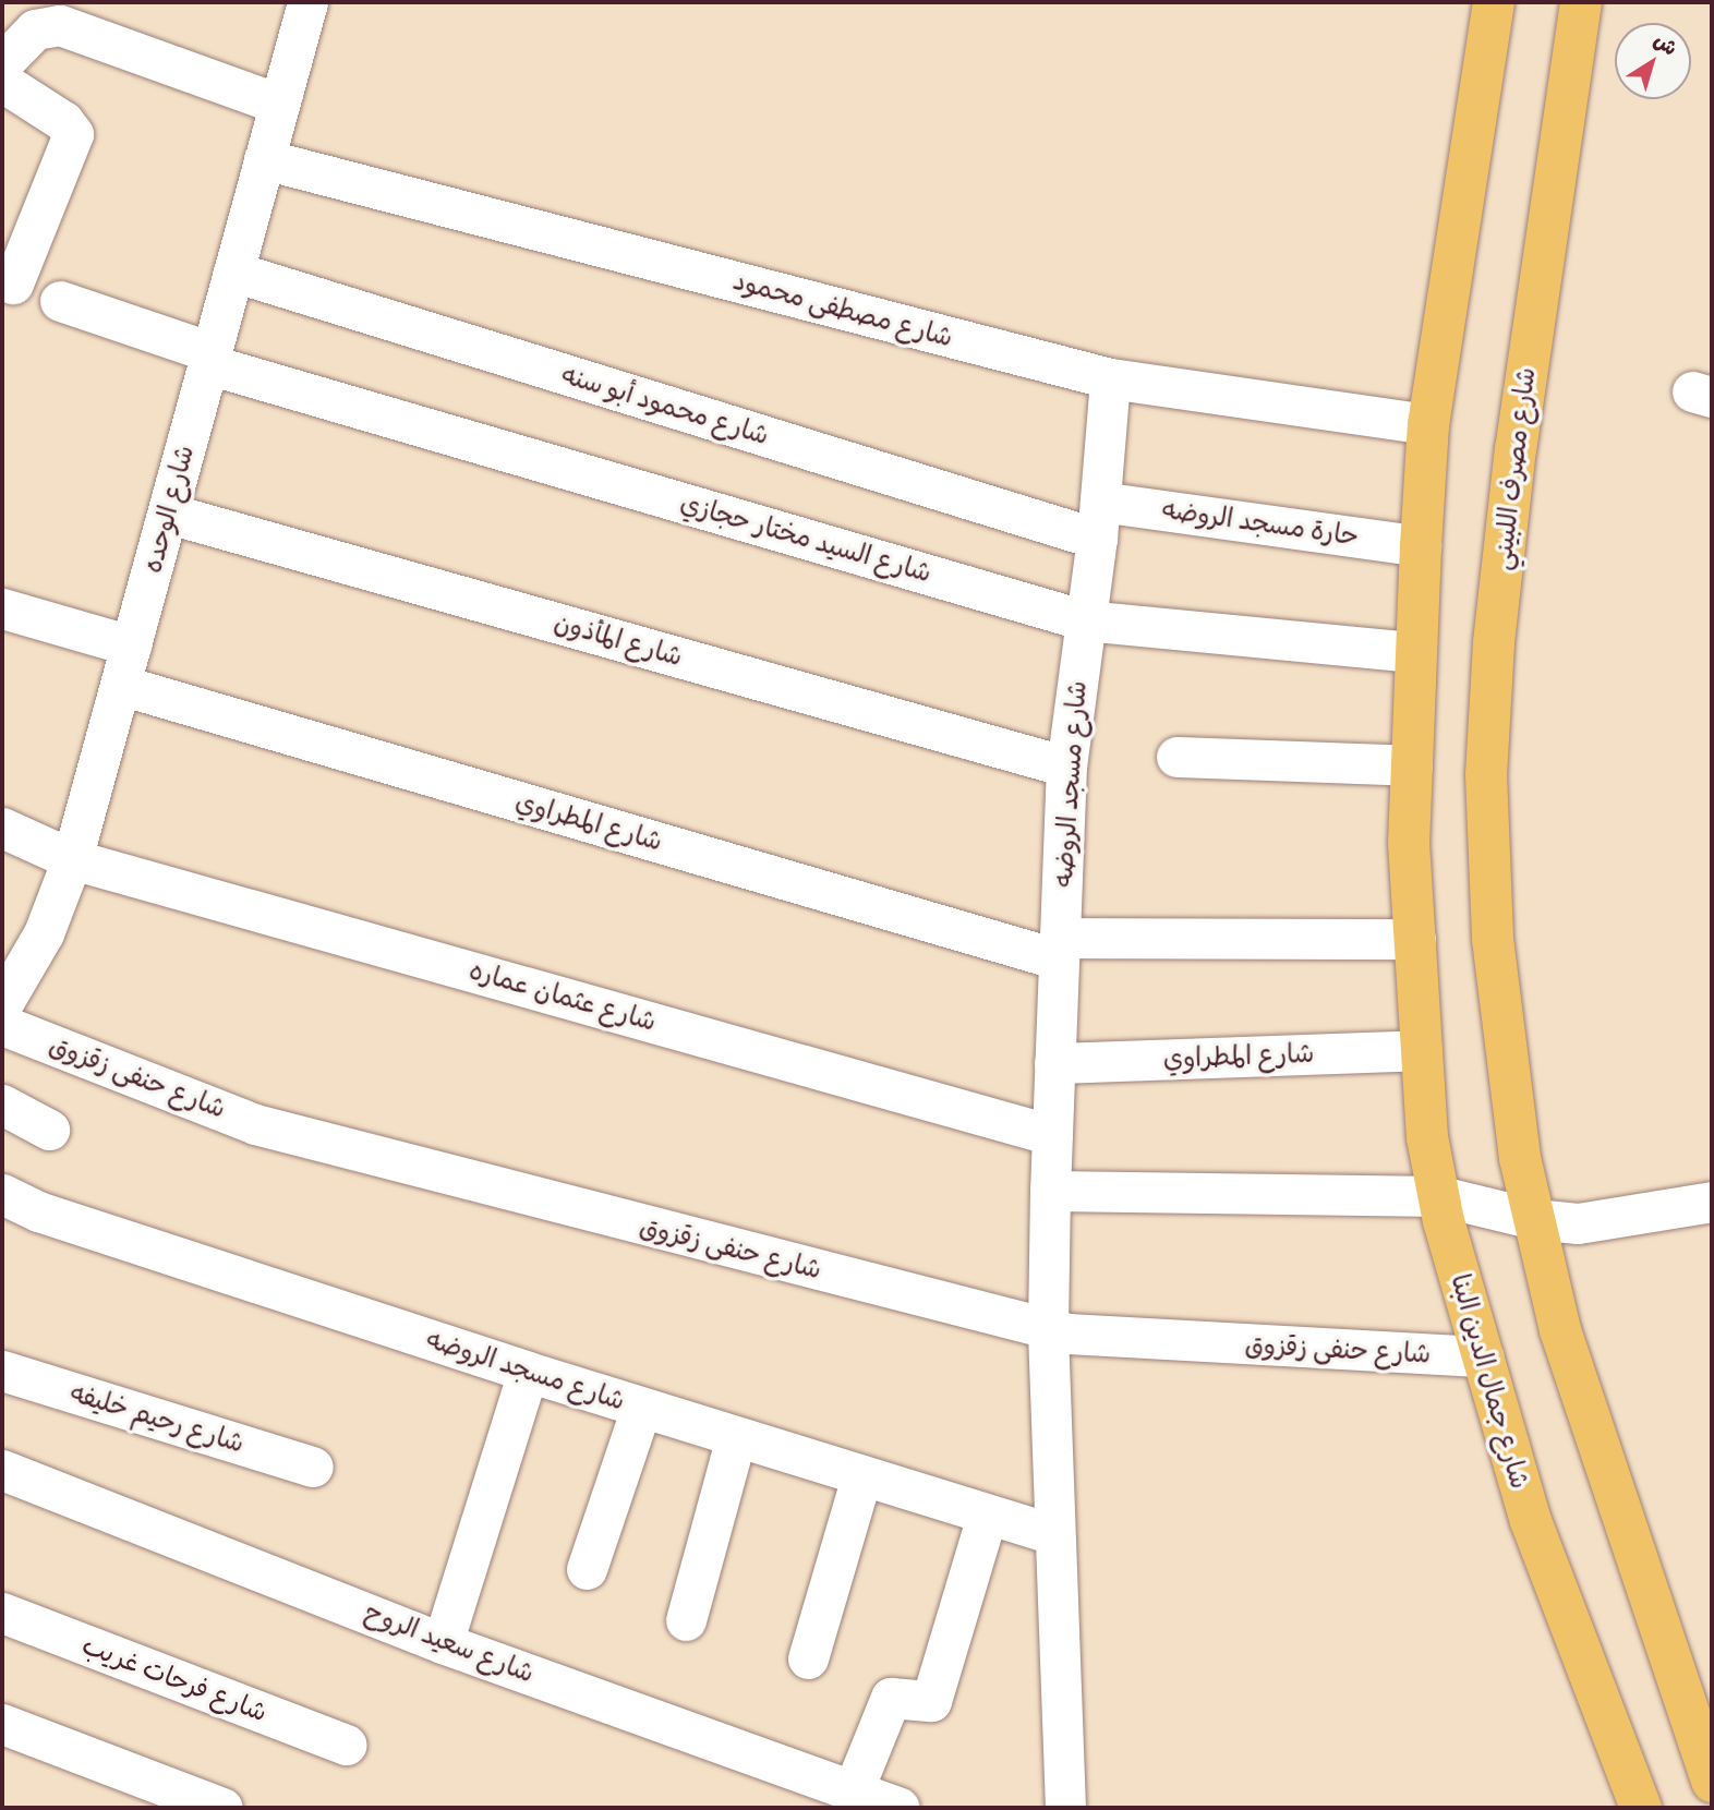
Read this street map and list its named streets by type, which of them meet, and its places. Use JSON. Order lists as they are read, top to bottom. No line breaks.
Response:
{"streets":{"main road":["شارع مصرف اللبيني","شارع جمال الدين البنا"],"street":["شارع مصطفى محمود","شارع محمود أبو سنه","شارع الوحده","حارة مسجد الروضه","شارع السيد مختار حجازي","شارع المأذون","شارع مسجد الروضه","شارع المطراوي","شارع عثمان عماره","شارع حنفى زقزوق","شارع رحيم خليفه","شارع سعيد الروح","شارع فرحات غريب"]},"crossings":[["شارع مصطفى محمود","شارع الوحده"],["شارع مصطفى محمود","شارع مسجد الروضه"],["شارع محمود أبو سنه","شارع الوحده"],["شارع محمود أبو سنه","حارة مسجد الروضه"],["شارع محمود أبو سنه","شارع مسجد الروضه"],["شارع الوحده","شارع السيد مختار حجازي"],["شارع الوحده","شارع المأذون"],["شارع الوحده","شارع المطراوي"],["شارع الوحده","شارع عثمان عماره"],["حارة مسجد الروضه","شارع مسجد الروضه"],["شارع السيد مختار حجازي","شارع مسجد الروضه"],["شارع المأذون","شارع مسجد الروضه"],["شارع مسجد الروضه","شارع المطراوي"],["شارع مسجد الروضه","شارع عثمان عماره"],["شارع مسجد الروضه","شارع حنفى زقزوق"],["شارع المطراوي","شارع جمال الدين البنا"],["شارع حنفى زقزوق","شارع جمال الدين البنا"]],"north":"top right"}
